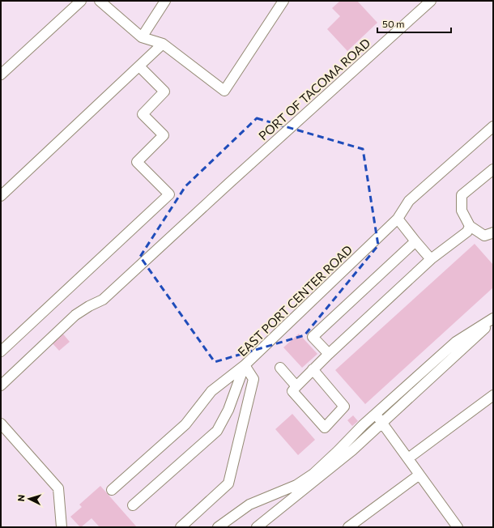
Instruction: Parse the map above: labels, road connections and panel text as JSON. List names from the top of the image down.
{
  "streets": {
    "street": ["PORT OF TACOMA ROAD", "EAST PORT CENTER ROAD"]
  },
  "scale_bar": "50 m",
  "north": "left"
}
